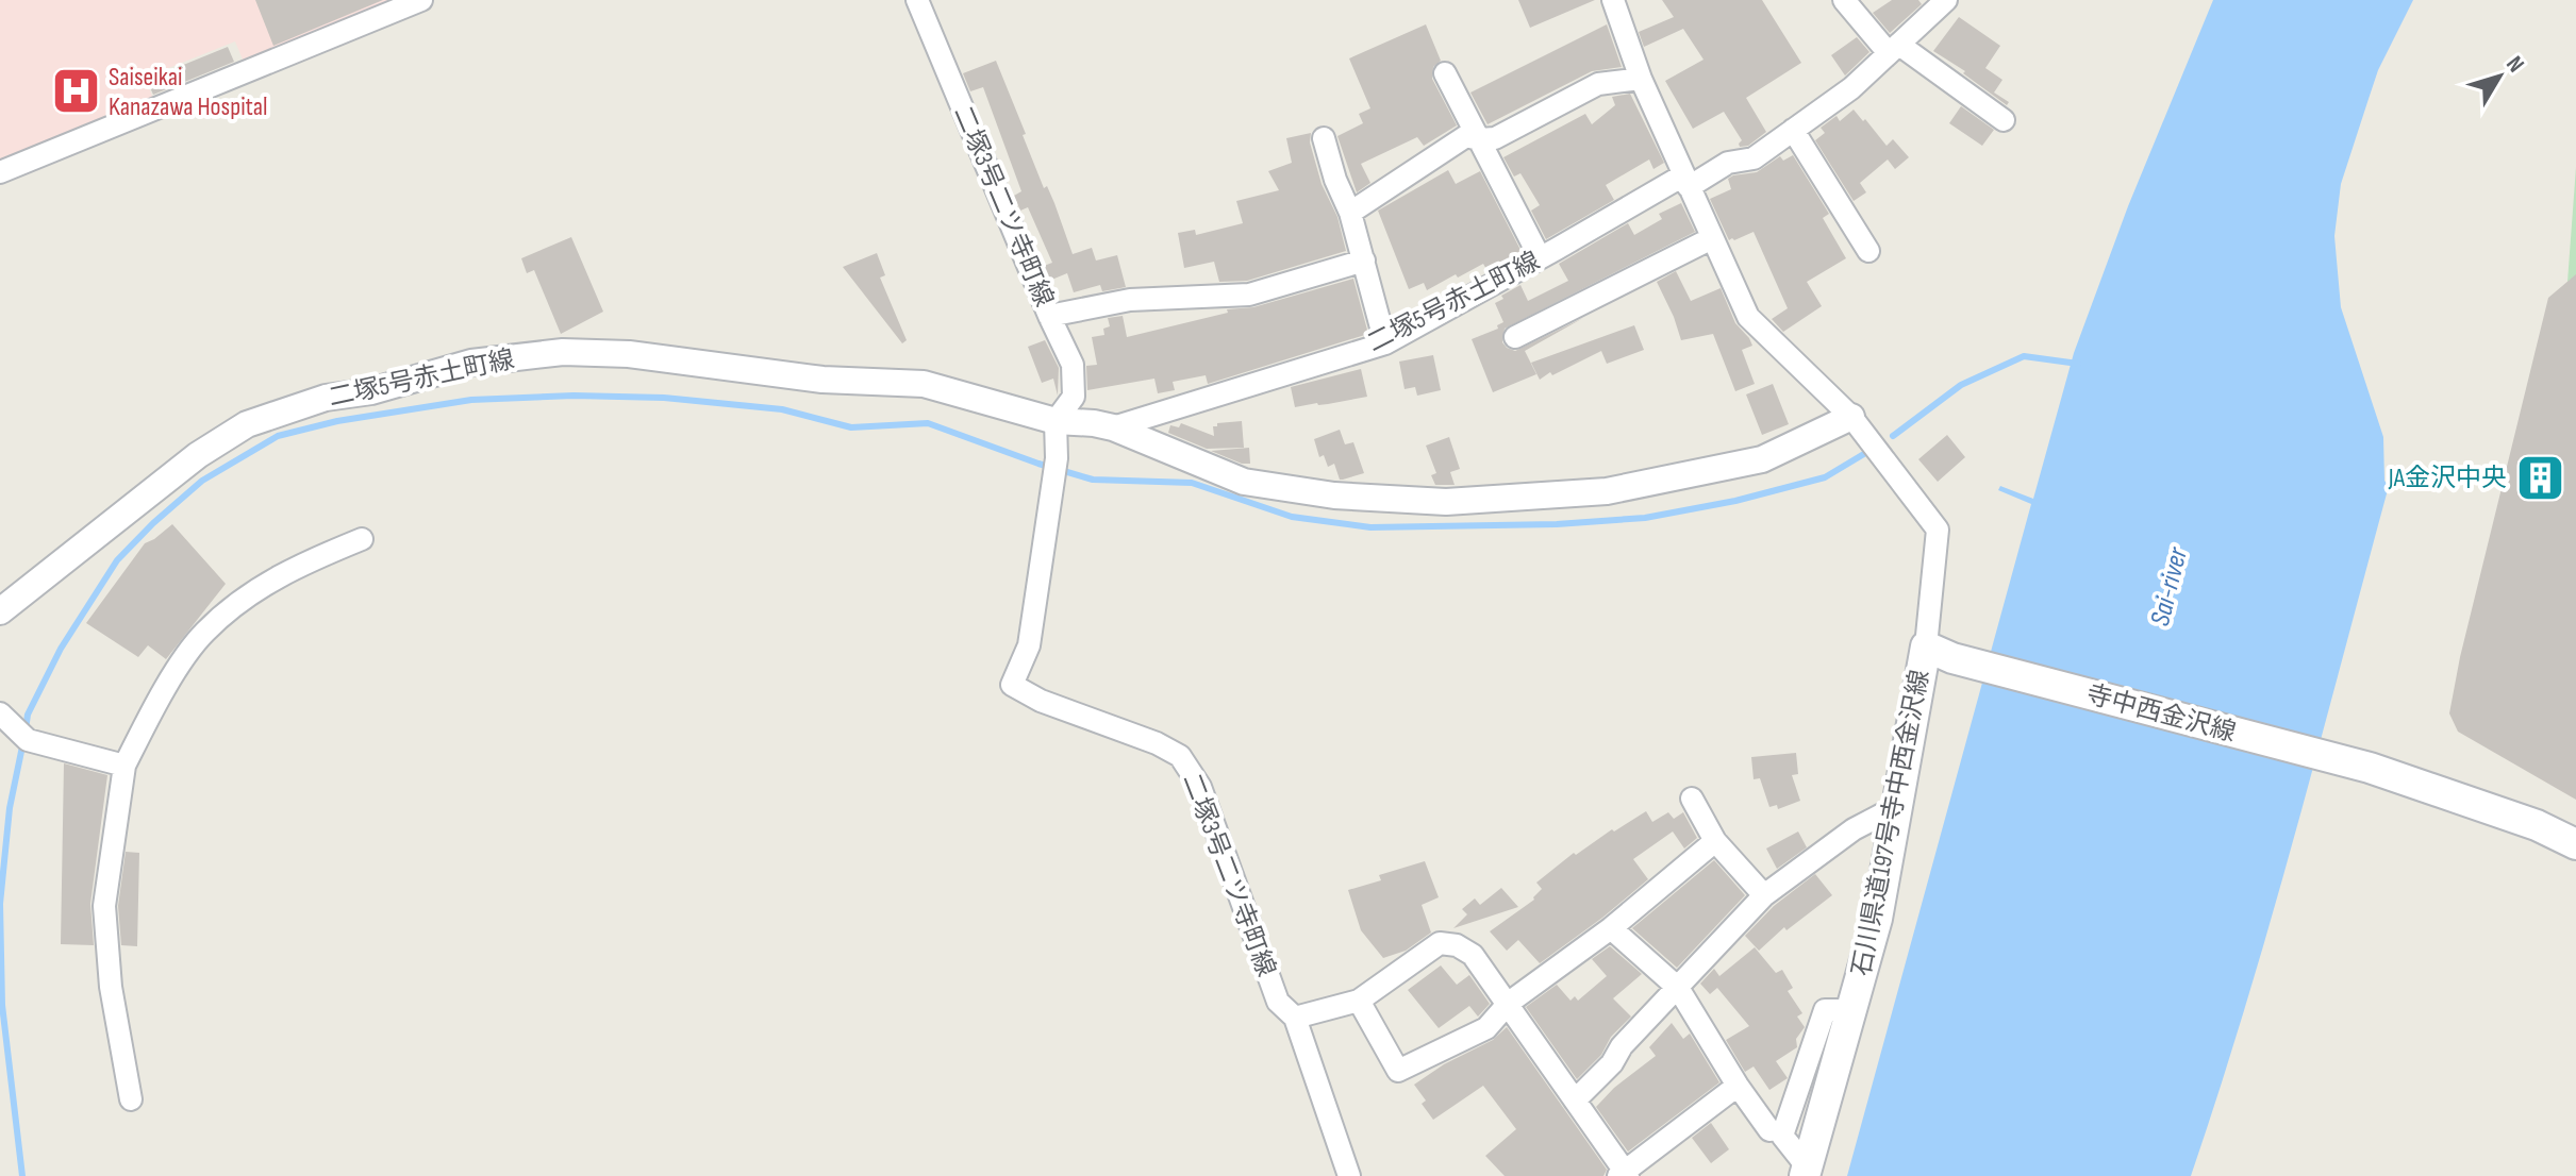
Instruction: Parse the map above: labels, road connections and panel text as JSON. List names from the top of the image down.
{
  "streets": {
    "main road": ["寺中西金沢線", "石川県道197号寺中西金沢線"],
    "street": ["二塚3号二ツ寺町線", "二塚5号赤土町線"]
  },
  "crossings": [
    ["二塚3号二ツ寺町線", "二塚5号赤土町線"],
    ["寺中西金沢線", "石川県道197号寺中西金沢線"]
  ],
  "water": ["Sai-river"],
  "places": {
    "hospital": ["Saiseikai Kanazawa Hospital"],
    "building": ["JA金沢中央"]
  },
  "north": "top right"
}
